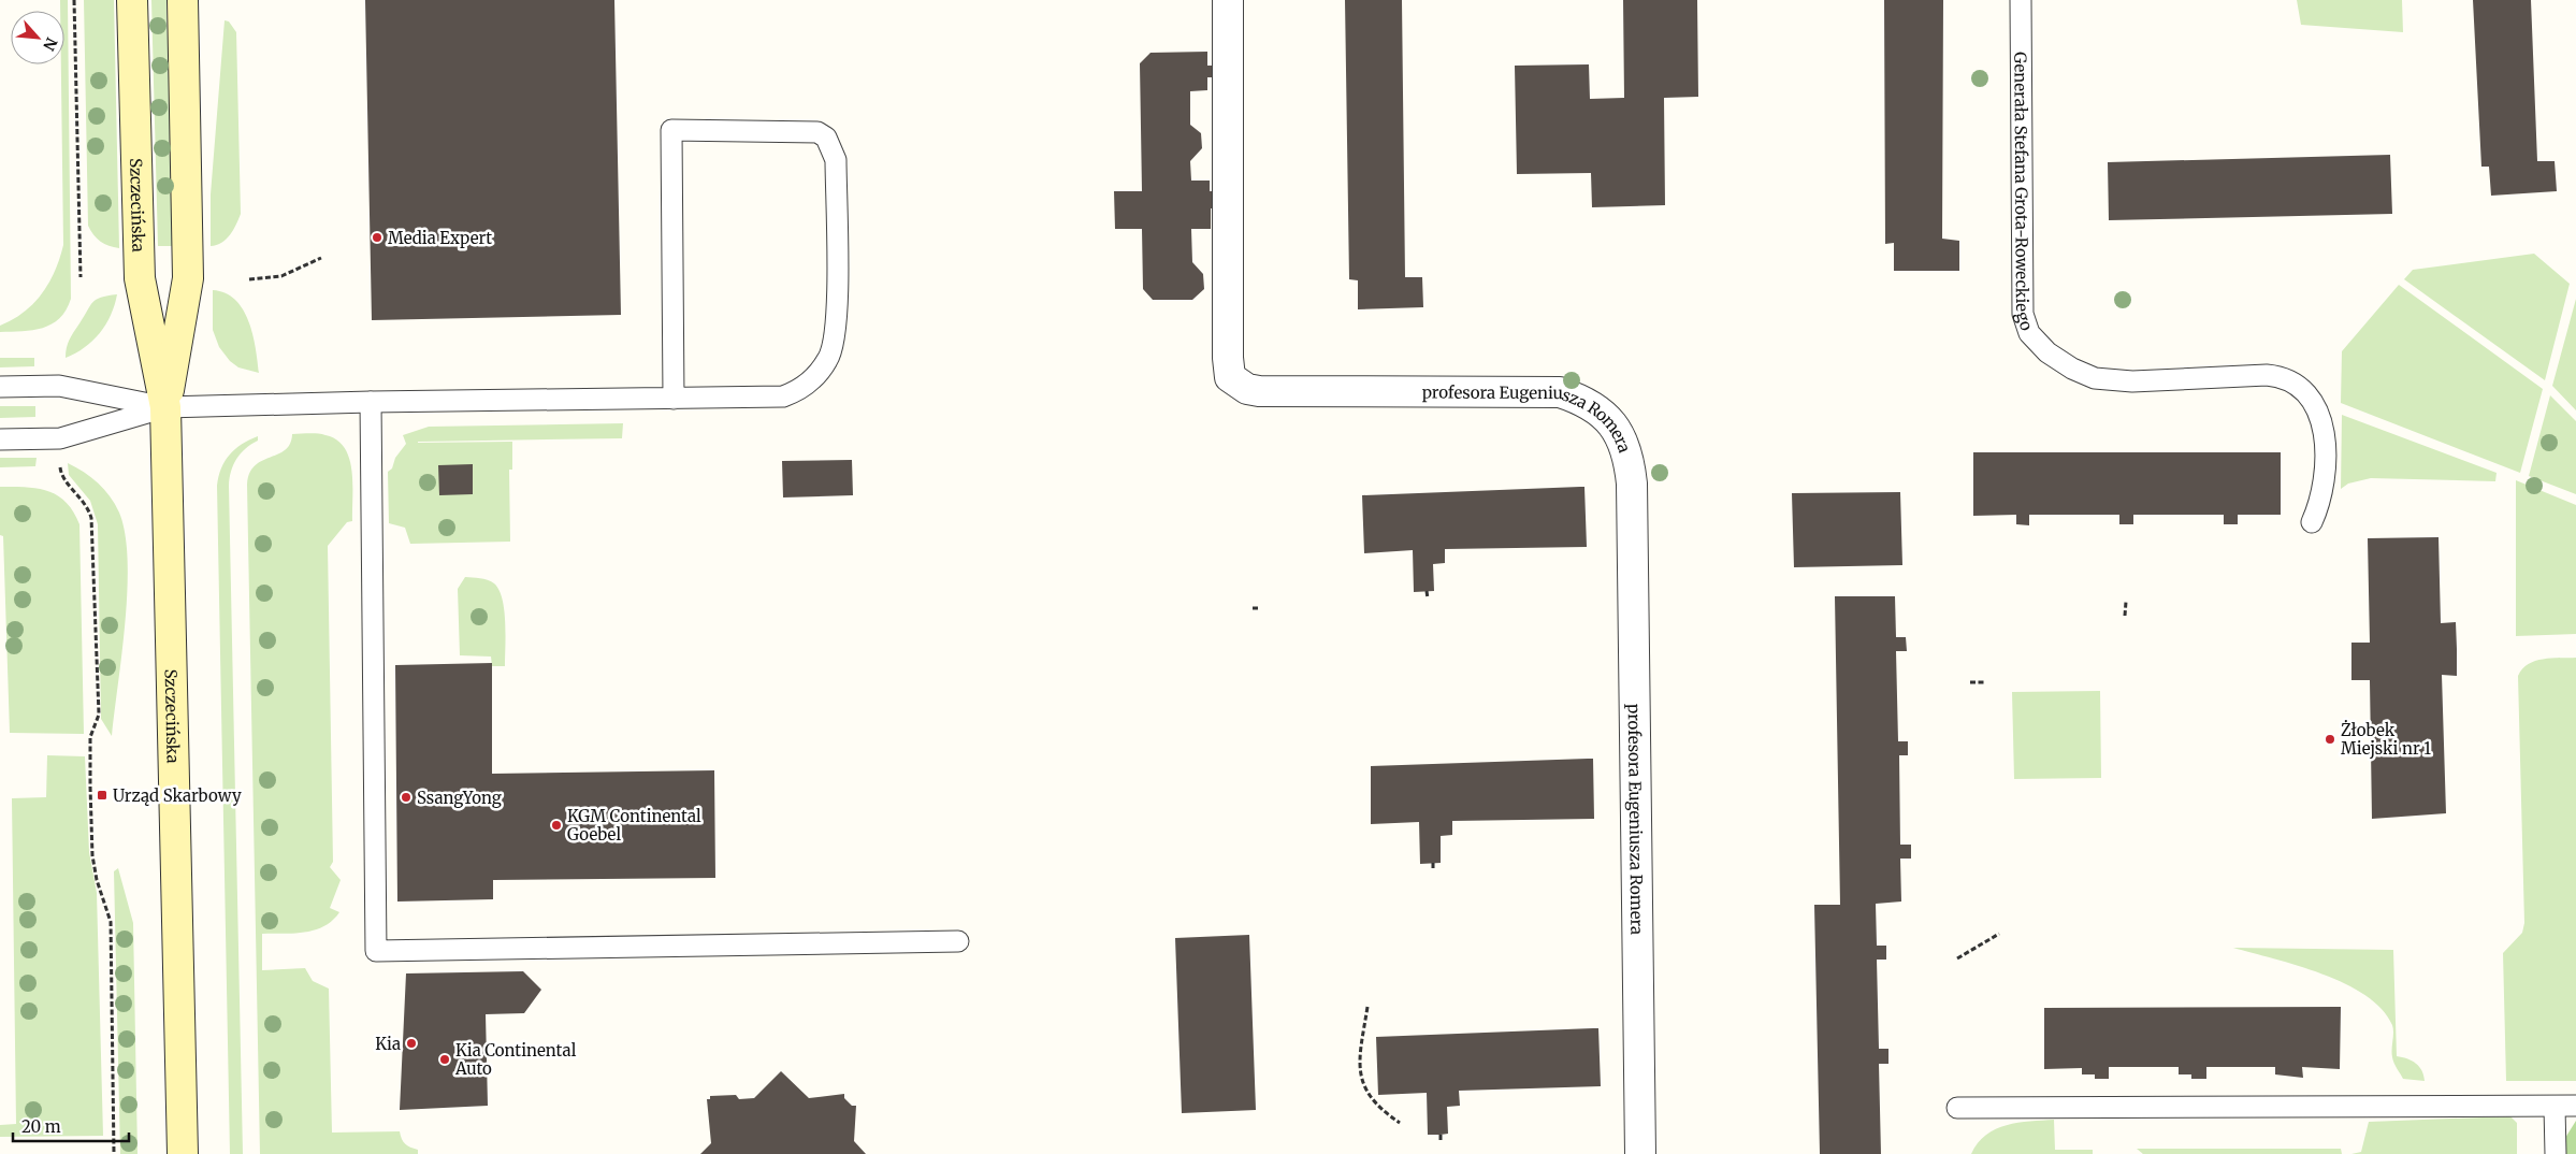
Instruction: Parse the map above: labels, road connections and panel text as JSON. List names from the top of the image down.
{
  "streets": {
    "main road": ["Szczecińska"],
    "street": ["profesora Eugeniusza Romera"],
    "lane": ["Generała Stefana Grota-Roweckiego"]
  },
  "places": {
    "other": [
      "Media Expert",
      "Żłobek Miejski nr 1",
      "SsangYong",
      "KGM Continental Goebel",
      "Kia",
      "Kia Continental Auto"
    ],
    "transit": ["Urząd Skarbowy"]
  },
  "scale_bar": "20 m",
  "north": "bottom right"
}
